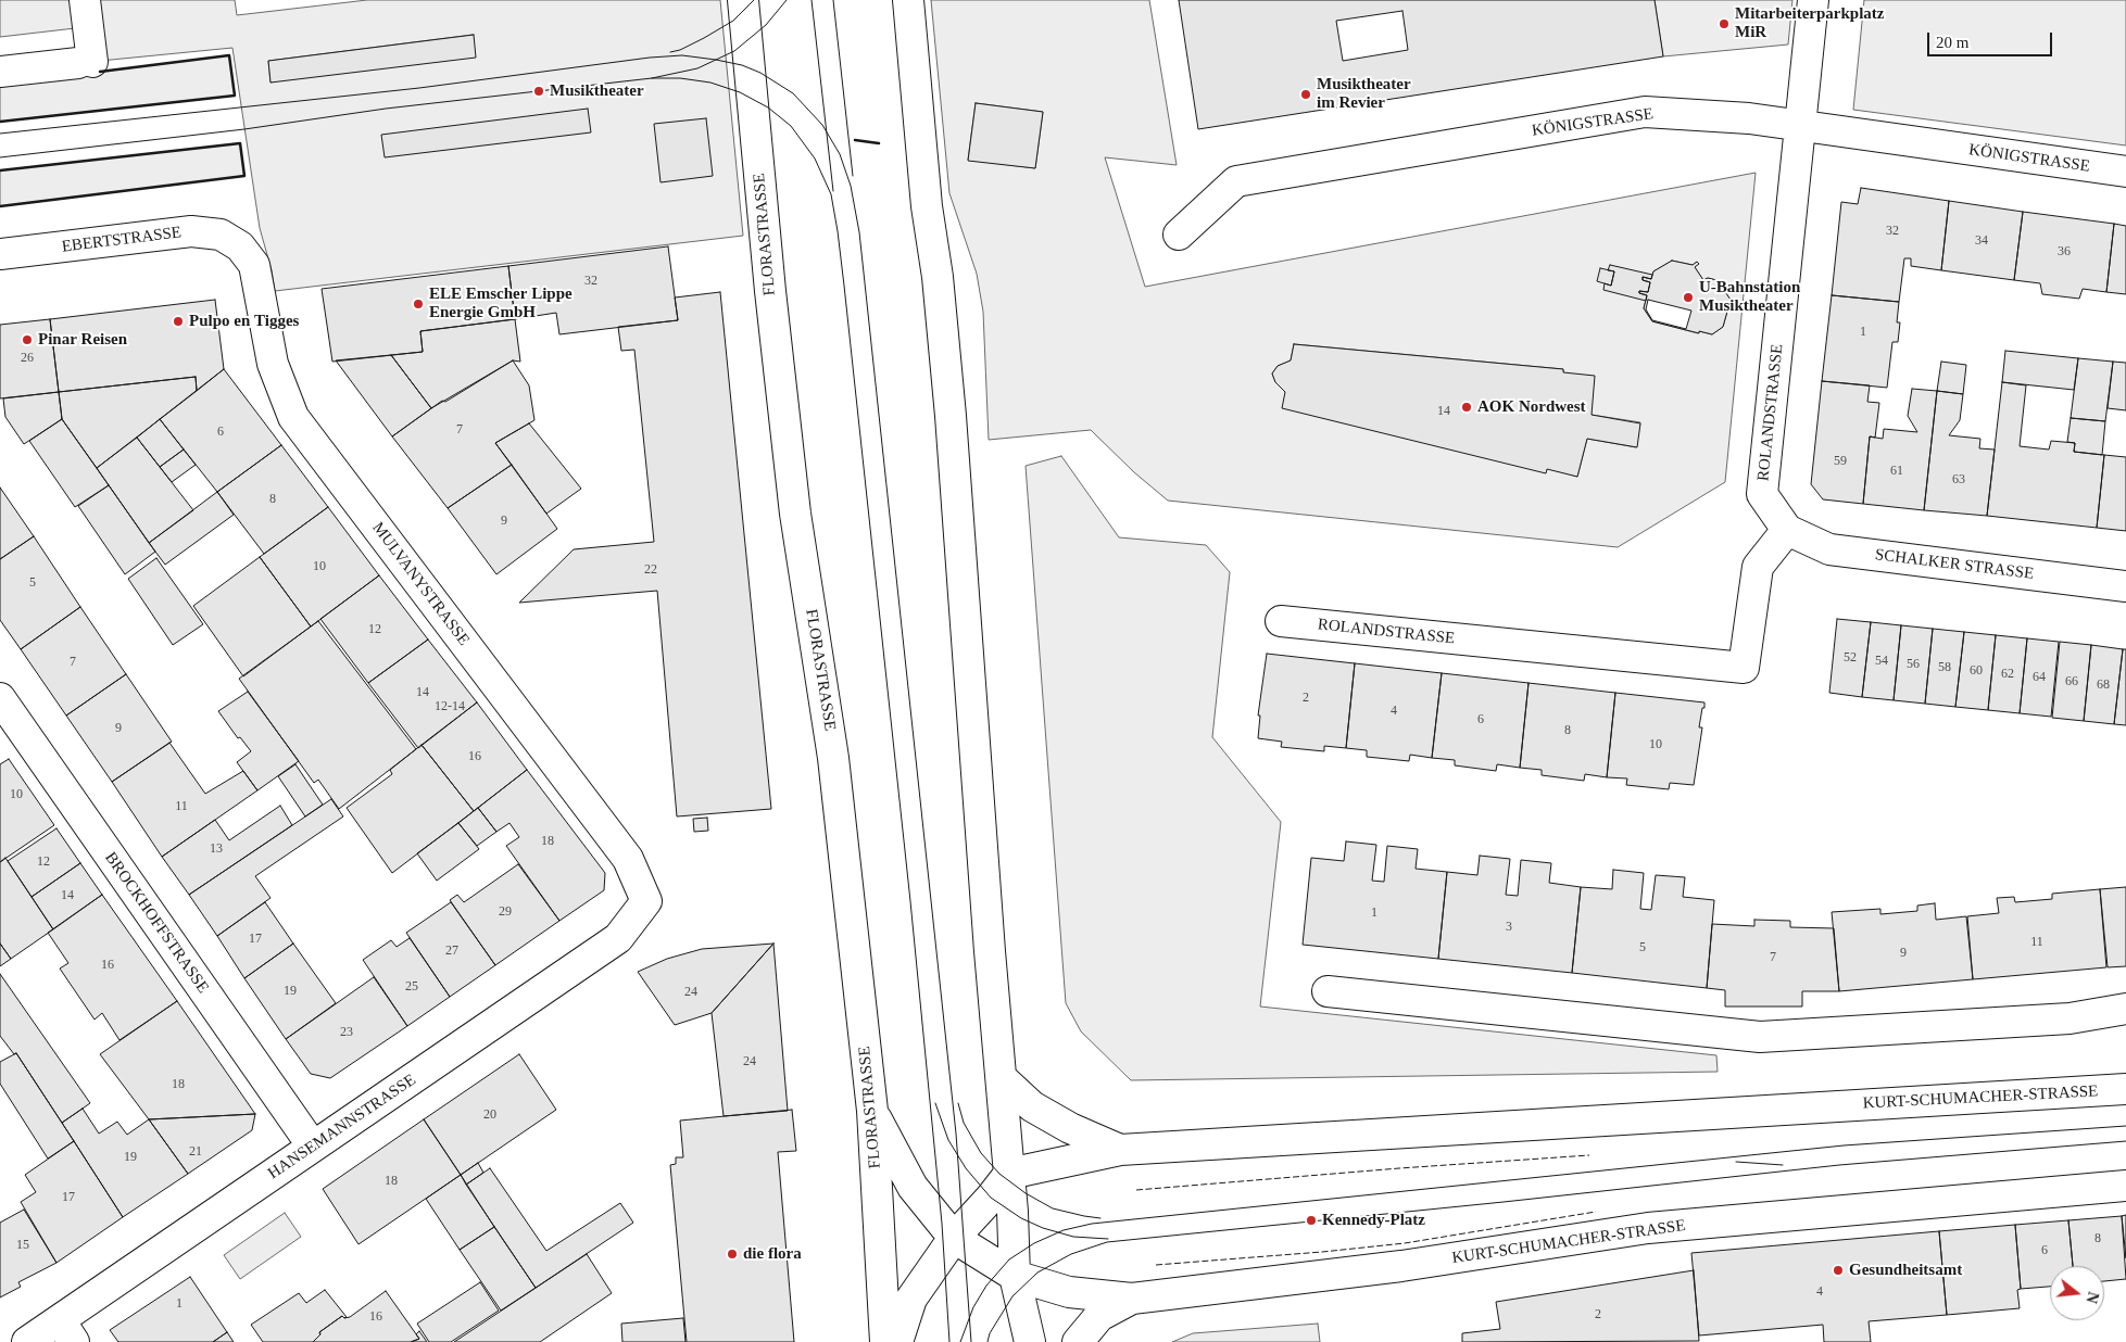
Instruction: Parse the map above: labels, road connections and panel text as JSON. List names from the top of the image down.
{
  "streets": {
    "street": [
      "KÖNIGSTRASSE",
      "FLORASTRASSE",
      "EBERTSTRASSE",
      "ROLANDSTRASSE",
      "SCHALKER STRASSE",
      "MULVANYSTRASSE",
      "BROCKHOFFSTRASSE",
      "KURT-SCHUMACHER-STRASSE",
      "HANSEMANNSTRASSE"
    ]
  },
  "crossings": [
    ["KÖNIGSTRASSE", "ROLANDSTRASSE"],
    ["FLORASTRASSE", "KURT-SCHUMACHER-STRASSE"],
    ["EBERTSTRASSE", "MULVANYSTRASSE"],
    ["ROLANDSTRASSE", "SCHALKER STRASSE"],
    ["MULVANYSTRASSE", "HANSEMANNSTRASSE"],
    ["BROCKHOFFSTRASSE", "HANSEMANNSTRASSE"]
  ],
  "places": [
    "Mitarbeiterparkplatz MiR",
    "Musiktheater",
    "Musiktheater im Revier",
    "U-Bahnstation Musiktheater",
    "ELE Emscher Lippe Energie GmbH",
    "Pulpo en Tigges",
    "Pinar Reisen",
    "AOK Nordwest",
    "Kennedy-Platz",
    "die flora",
    "Gesundheitsamt"
  ],
  "house_numbers": [
    "32",
    "34",
    "36",
    "32",
    "1",
    "26",
    "14",
    "7",
    "6",
    "59",
    "61",
    "63",
    "8",
    "9",
    "10",
    "22",
    "5",
    "12",
    "52",
    "54",
    "7",
    "56",
    "58",
    "60",
    "62",
    "64",
    "66",
    "68",
    "14",
    "2",
    "12-14",
    "4",
    "6",
    "9",
    "8",
    "10",
    "16",
    "10",
    "11",
    "18",
    "13",
    "12",
    "14",
    "29",
    "1",
    "3",
    "17",
    "11",
    "5",
    "27",
    "9",
    "7",
    "16",
    "25",
    "19",
    "24",
    "23",
    "24",
    "18",
    "20",
    "21",
    "19",
    "18",
    "17",
    "8",
    "15",
    "6",
    "4",
    "1",
    "2",
    "16"
  ],
  "scale_bar": "20 m",
  "north": "right"
}
